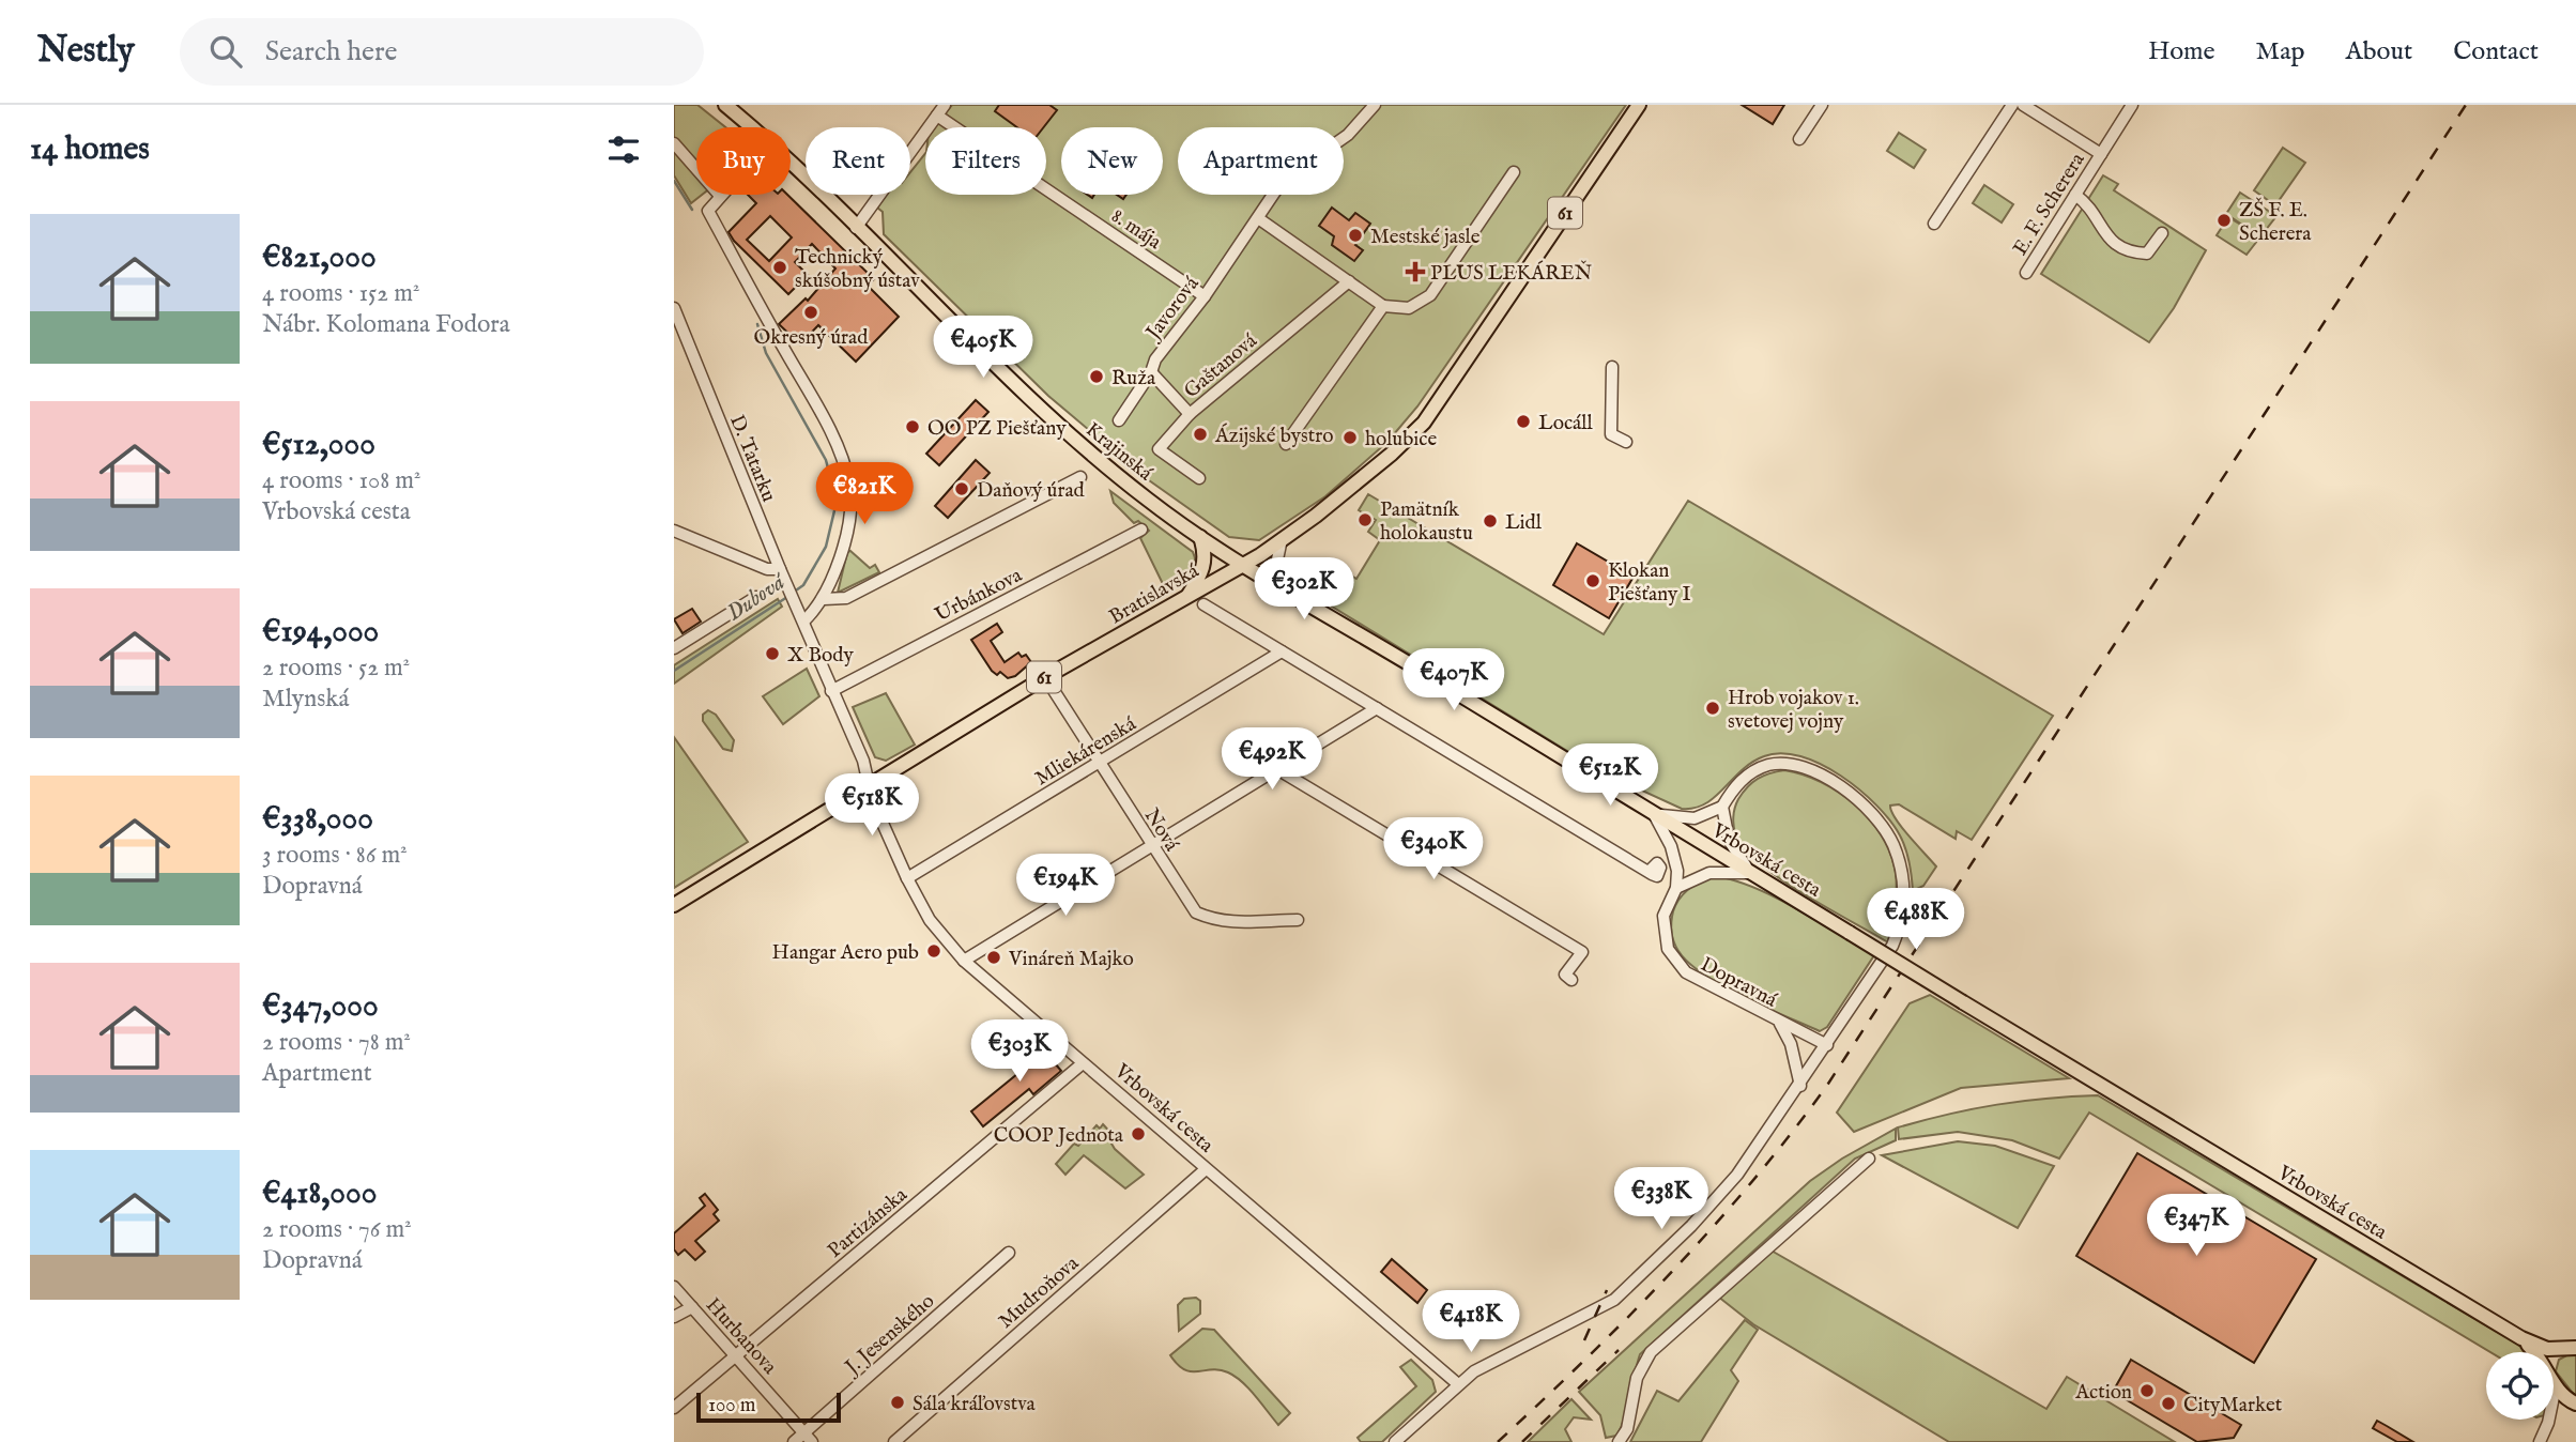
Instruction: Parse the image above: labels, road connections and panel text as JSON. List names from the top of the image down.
{
  "streets": {
    "main road": [
      "61",
      "Krajinská",
      "Bratislavská",
      "Vrbovská cesta"
    ],
    "street": [
      "E. F. Scherera",
      "8. mája",
      "Javorová",
      "Gaštanová",
      "D. Tatarku",
      "Urbánkova",
      "Mliekárenská",
      "Nová",
      "Dopravná",
      "Partizánska",
      "Mudroňova",
      "J. Jesenského",
      "Hurbanova"
    ]
  },
  "crossings": [
    ["8. mája", "Javorová"],
    ["Krajinská", "Bratislavská"],
    ["Krajinská", "Vrbovská cesta"],
    ["D. Tatarku", "Bratislavská"],
    ["D. Tatarku", "Urbánkova"],
    ["D. Tatarku", "Vrbovská cesta"],
    ["Bratislavská", "Nová"],
    ["Bratislavská", "Vrbovská cesta"],
    ["Mliekárenská", "Nová"],
    ["Mliekárenská", "Vrbovská cesta"],
    ["Vrbovská cesta", "Partizánska"],
    ["Vrbovská cesta", "Mudroňova"],
    ["Partizánska", "Hurbanova"],
    ["J. Jesenského", "Hurbanova"]
  ],
  "water": ["Dubová"],
  "places": {
    "other": [
      "ZŠ F. E. Scherera",
      "Mestské jasle",
      "Technický skúšobný ústav",
      "Okresný úrad",
      "Ruža",
      "Locáll",
      "OO PZ Piešťany",
      "Ázijské bystro",
      "holubice",
      "Daňový úrad",
      "Pamätník holokaustu",
      "Lidl",
      "Klokan Piešťany I",
      "X Body",
      "Hrob vojakov 1. svetovej vojny",
      "Hangar Aero pub",
      "Vináreň Majko",
      "COOP Jednota",
      "Action",
      "Sála kráľovstva",
      "CityMarket"
    ],
    "health": ["PLUS LEKÁREŇ"]
  },
  "scale_bar": "100 m",
  "page": {
    "header": "Nestly",
    "search": "Search here",
    "nav": [
      "Home",
      "Map",
      "About",
      "Contact"
    ],
    "heading": "14 homes",
    "chip": [
      "Buy",
      "Rent",
      "Filters",
      "New",
      "Apartment"
    ],
    "list": [
      {
        "name": "€821,000",
        "note": "4 rooms · 152 m² · Nábr. Kolomana Fodora"
      },
      {
        "name": "€512,000",
        "note": "4 rooms · 108 m² · Vrbovská cesta"
      },
      {
        "name": "€194,000",
        "note": "2 rooms · 52 m² · Mlynská"
      },
      {
        "name": "€338,000",
        "note": "3 rooms · 86 m² · Dopravná"
      },
      {
        "name": "€347,000",
        "note": "2 rooms · 78 m² · Apartment"
      },
      {
        "name": "€418,000",
        "note": "2 rooms · 76 m² · Dopravná"
      }
    ],
    "price": [
      "€405K",
      "€821K",
      "€302K",
      "€407K",
      "€492K",
      "€512K",
      "€518K",
      "€340K",
      "€194K",
      "€488K",
      "€303K",
      "€338K",
      "€347K",
      "€418K"
    ],
    "scale": "100 m"
  }
}
